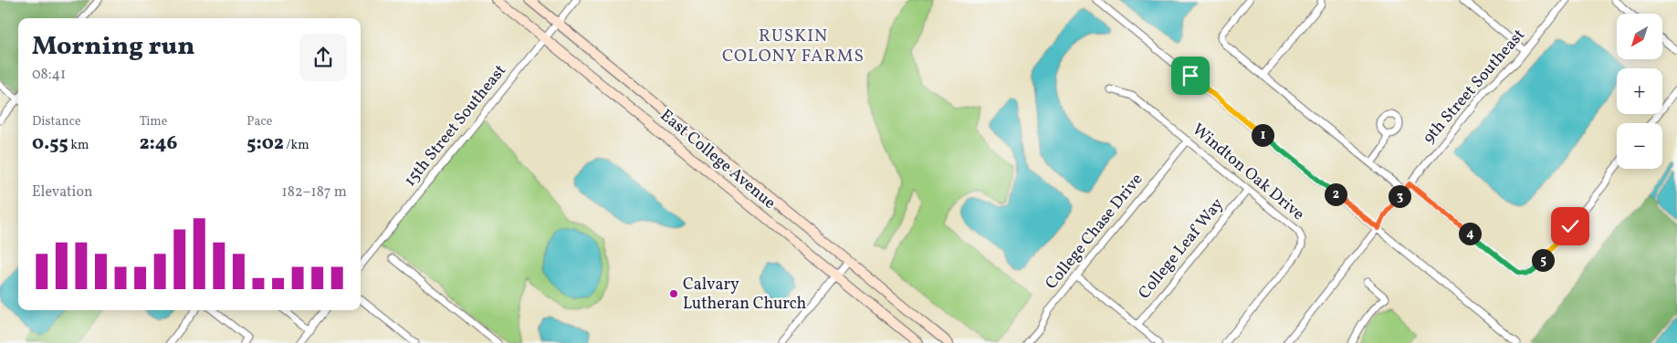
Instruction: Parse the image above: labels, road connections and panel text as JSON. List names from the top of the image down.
{
  "streets": {
    "main road": ["East College Avenue"],
    "street": [
      "9th Street Southeast",
      "15th Street Southeast",
      "Windton Oak Drive",
      "College Chase Drive",
      "College Leaf Way"
    ]
  },
  "crossings": [
    ["15th Street Southeast", "East College Avenue"],
    ["Windton Oak Drive", "College Chase Drive"],
    ["Windton Oak Drive", "College Leaf Way"]
  ],
  "districts": ["RUSKIN COLONY FARMS"],
  "places": ["Calvary Lutheran Church"],
  "north": "bottom left",
  "page": {
    "map_buttons": ["+", "−"],
    "heading": ["Morning run", "08:41"],
    "stats": [
      ["Distance", "0.55 km"],
      ["Time", "2:46"],
      ["Pace", "5:02 /km"]
    ],
    "pins": [
      "1",
      "2",
      "3",
      "4",
      "5"
    ],
    "chart": ["Elevation", "182–187 m"]
  }
}
